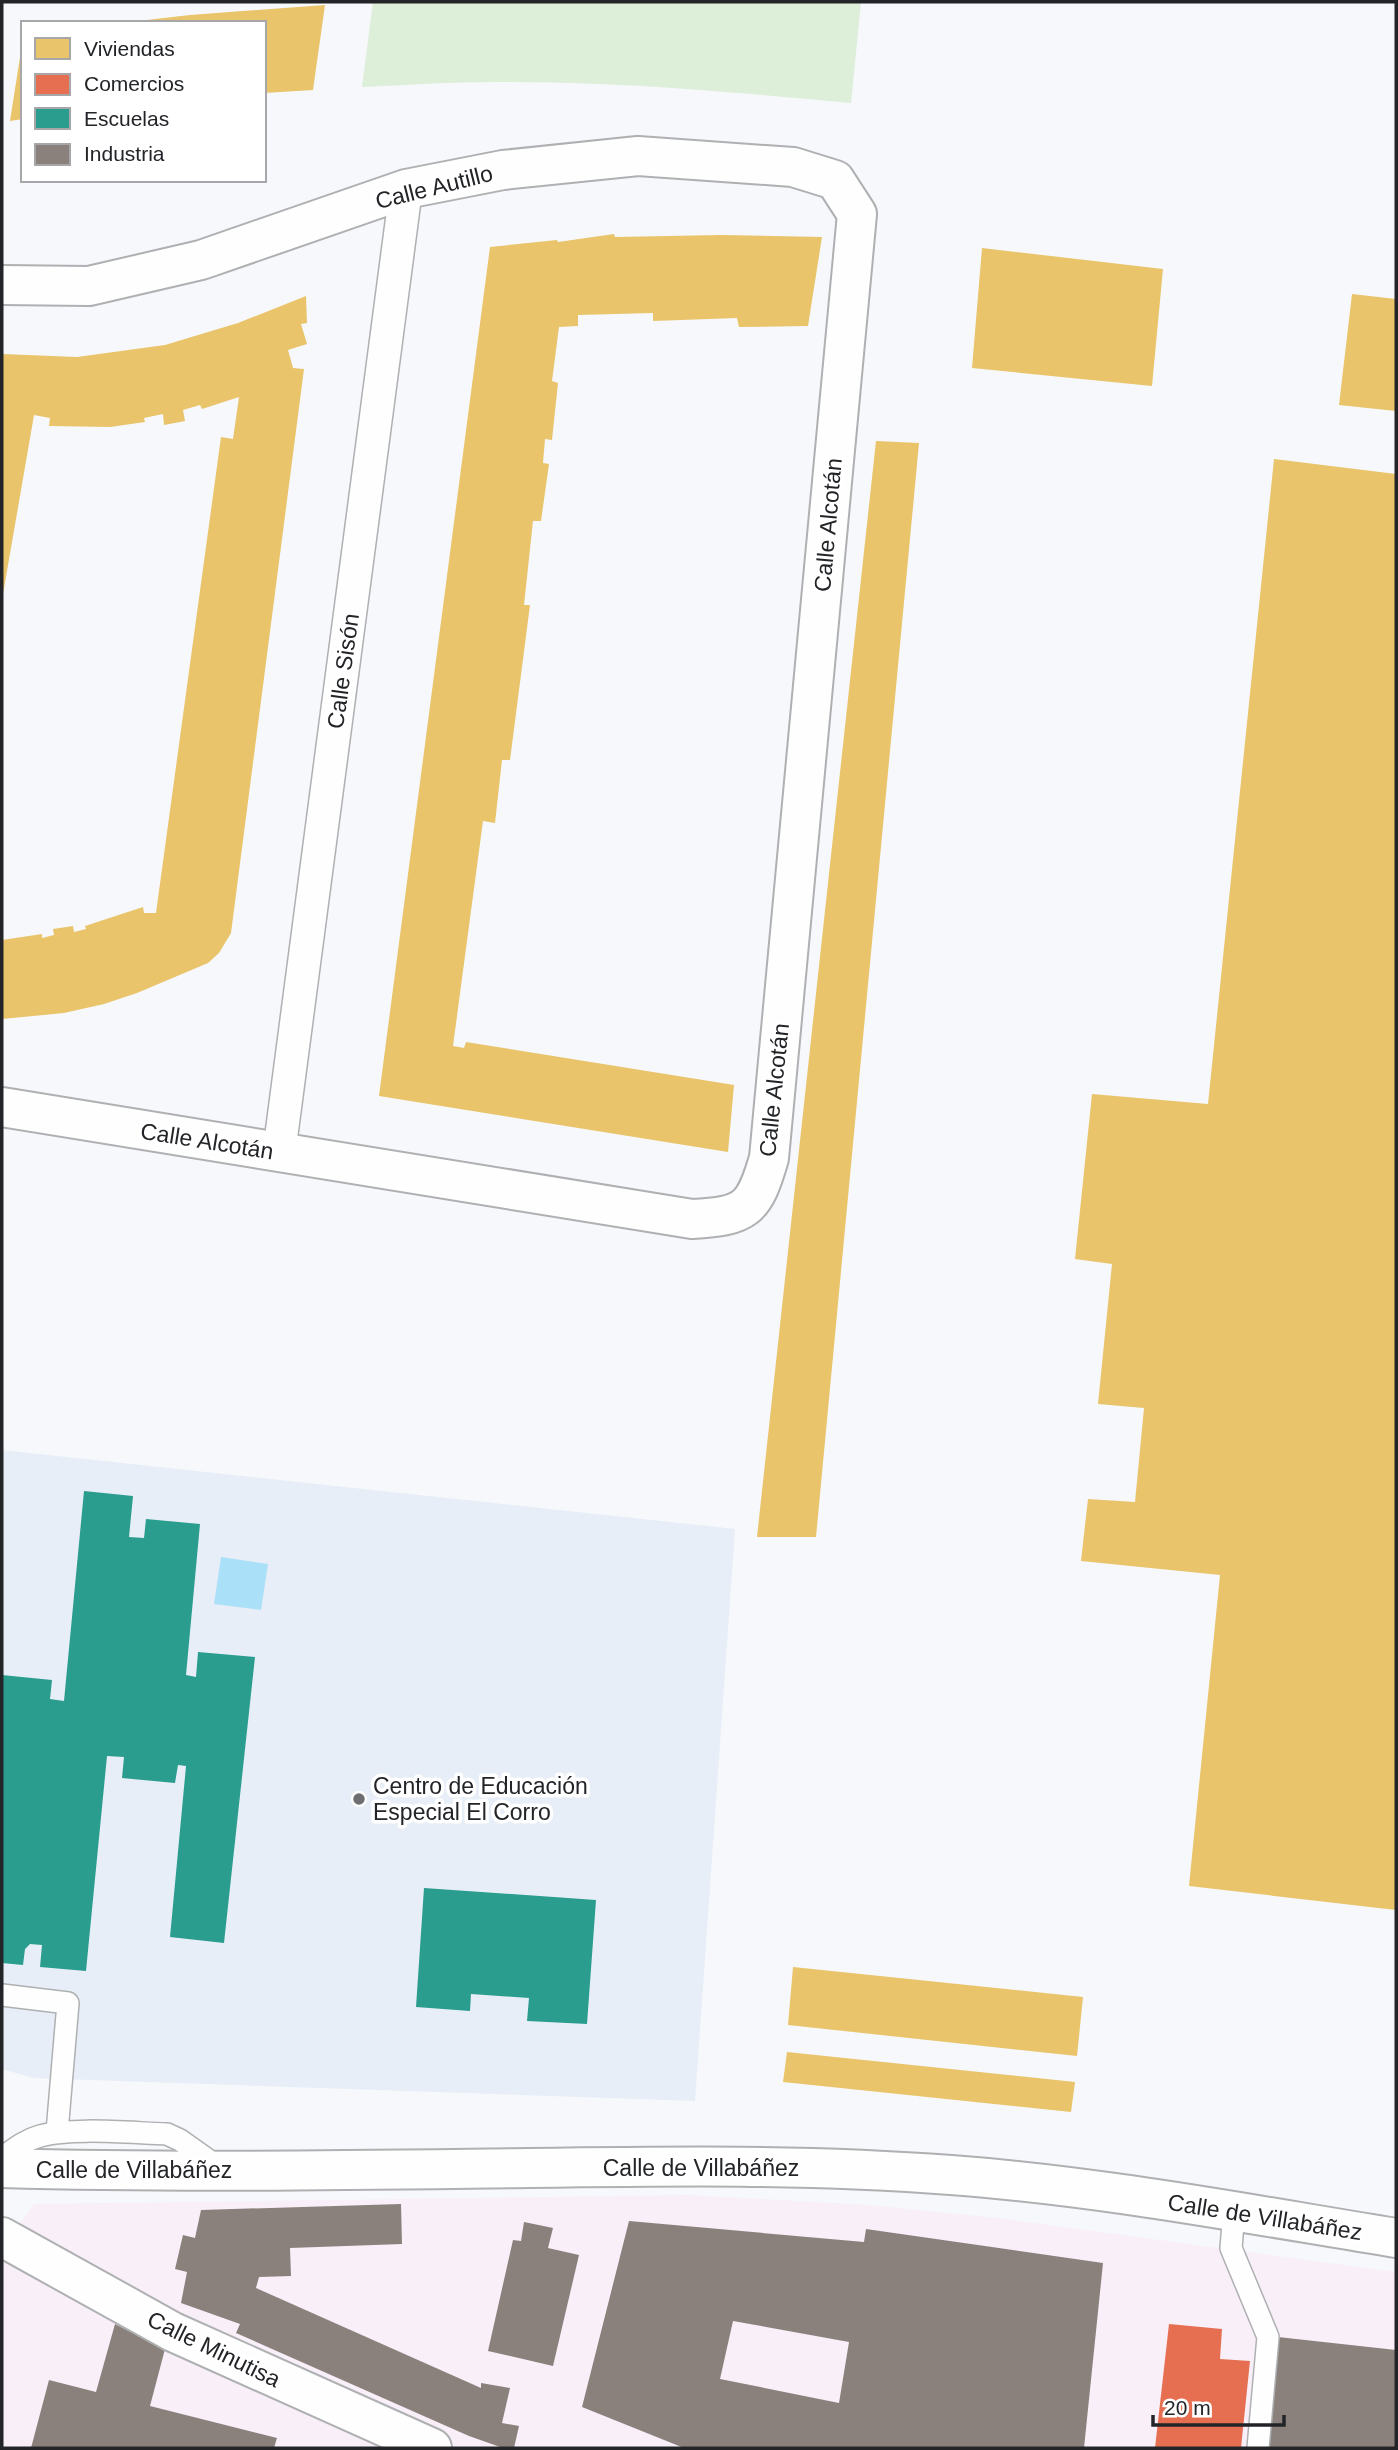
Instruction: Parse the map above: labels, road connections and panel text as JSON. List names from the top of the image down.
{
  "streets": {
    "street": [
      "Calle Autillo",
      "Calle Alcotán",
      "Calle Sisón",
      "Calle de Villabáñez",
      "Calle Minutisa"
    ]
  },
  "crossings": [
    ["Calle Autillo", "Calle Alcotán"],
    ["Calle Autillo", "Calle Sisón"],
    ["Calle Alcotán", "Calle Sisón"]
  ],
  "places": ["Centro de Educación Especial El Corro"],
  "legend": [
    "Viviendas",
    "Comercios",
    "Escuelas",
    "Industria"
  ],
  "scale_bar": "20 m"
}
